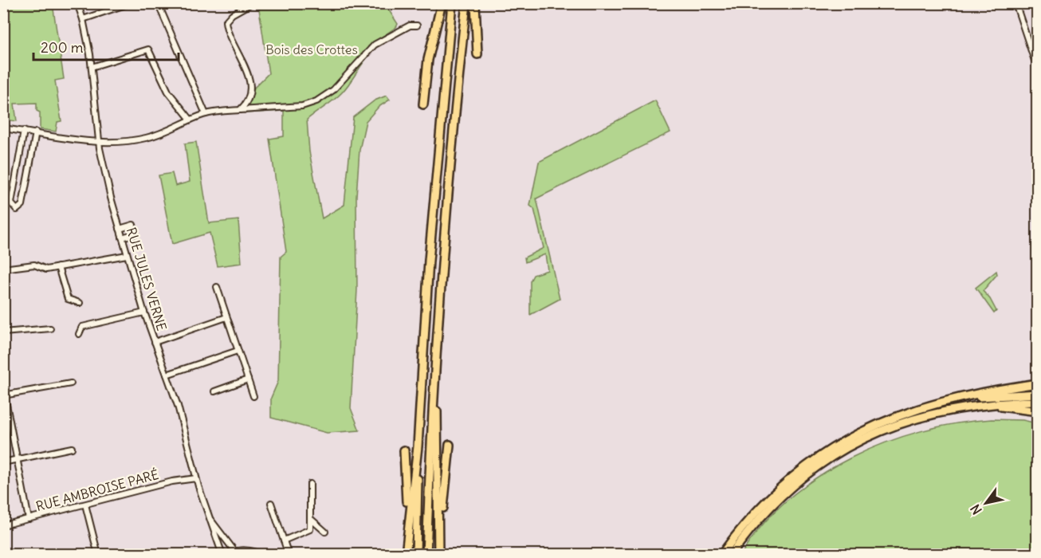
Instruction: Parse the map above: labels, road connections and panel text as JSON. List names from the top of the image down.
{
  "streets": {
    "street": ["RUE JULES VERNE", "RUE AMBROISE PARÉ"]
  },
  "crossings": [
    ["RUE JULES VERNE", "RUE AMBROISE PARÉ"]
  ],
  "parks": ["Bois des Crottes"],
  "scale_bar": "200 m",
  "north": "bottom left"
}
